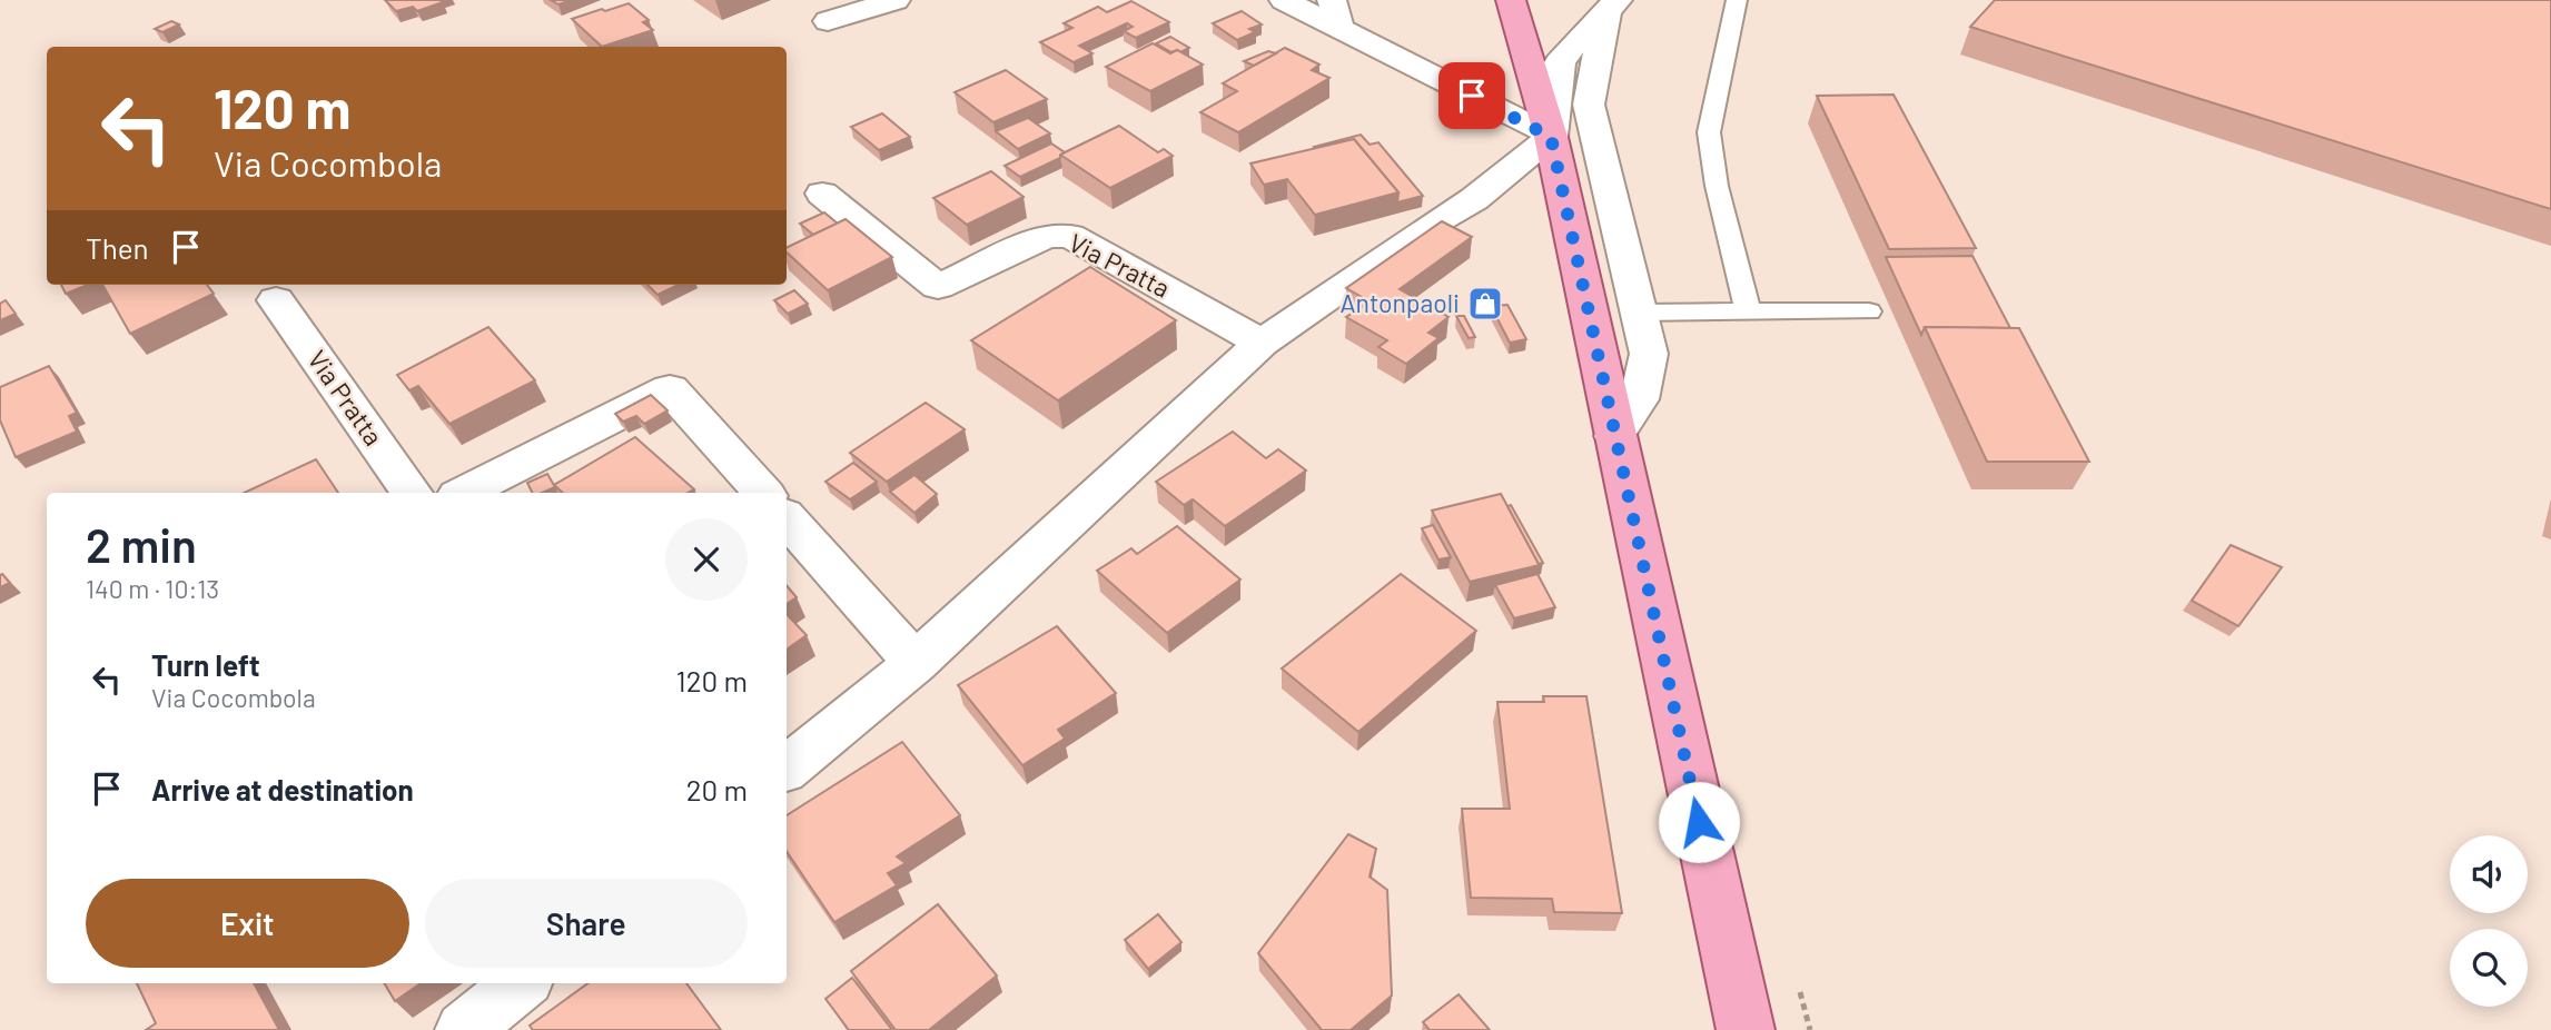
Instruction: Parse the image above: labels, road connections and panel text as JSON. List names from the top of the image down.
{
  "streets": {
    "street": ["Via Pratta"]
  },
  "places": {
    "shop": ["Antonpaoli"]
  },
  "page": {
    "turn": ["120 m", "Via Cocombola"],
    "then": "Then",
    "heading": ["2 min", "140 m · 10:13"],
    "list": [
      {
        "name": "Turn left",
        "note": "Via Cocombola",
        "value": "120 m"
      },
      {
        "name": "Arrive at destination",
        "value": "20 m"
      }
    ],
    "buttons": ["Exit", "Share"]
  }
}
